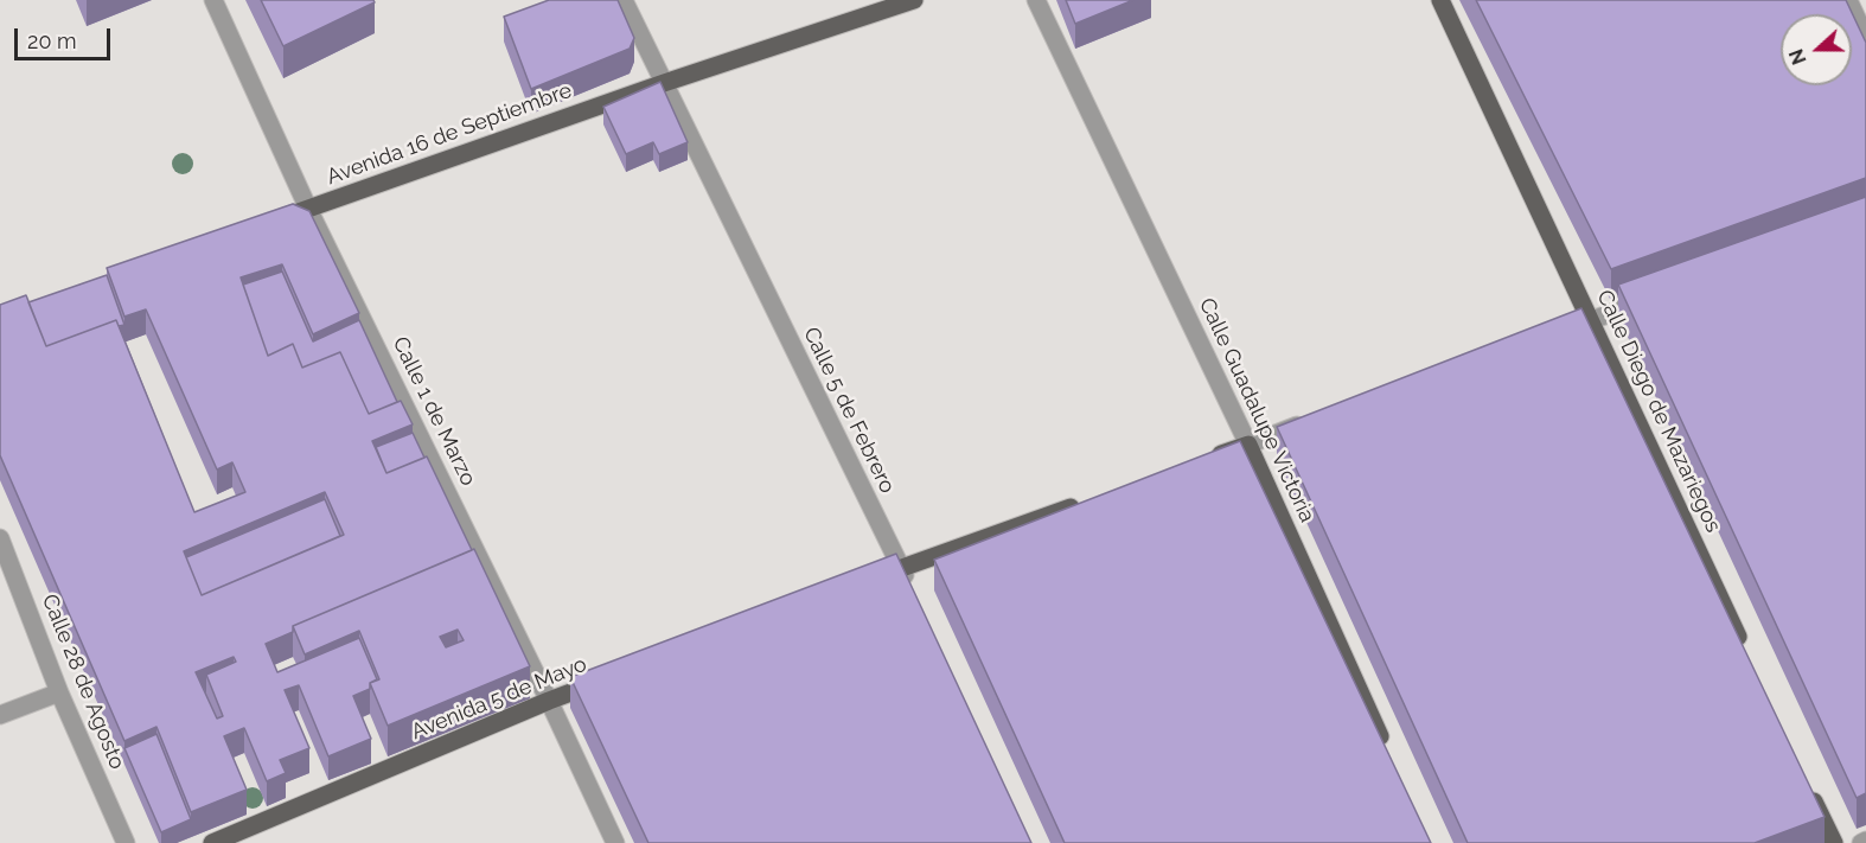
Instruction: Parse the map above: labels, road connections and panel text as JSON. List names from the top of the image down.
{
  "streets": {
    "main road": [
      "Avenida 16 de Septiembre",
      "Calle Guadalupe Victoria",
      "Calle Diego de Mazariegos",
      "Avenida 5 de Mayo"
    ],
    "street": ["Calle 5 de Febrero", "Calle 1 de Marzo", "Calle 28 de Agosto"]
  },
  "crossings": [
    ["Avenida 16 de Septiembre", "Calle 5 de Febrero"],
    ["Avenida 16 de Septiembre", "Calle 1 de Marzo"],
    ["Calle 1 de Marzo", "Avenida 5 de Mayo"]
  ],
  "scale_bar": "20 m",
  "north": "left"
}
